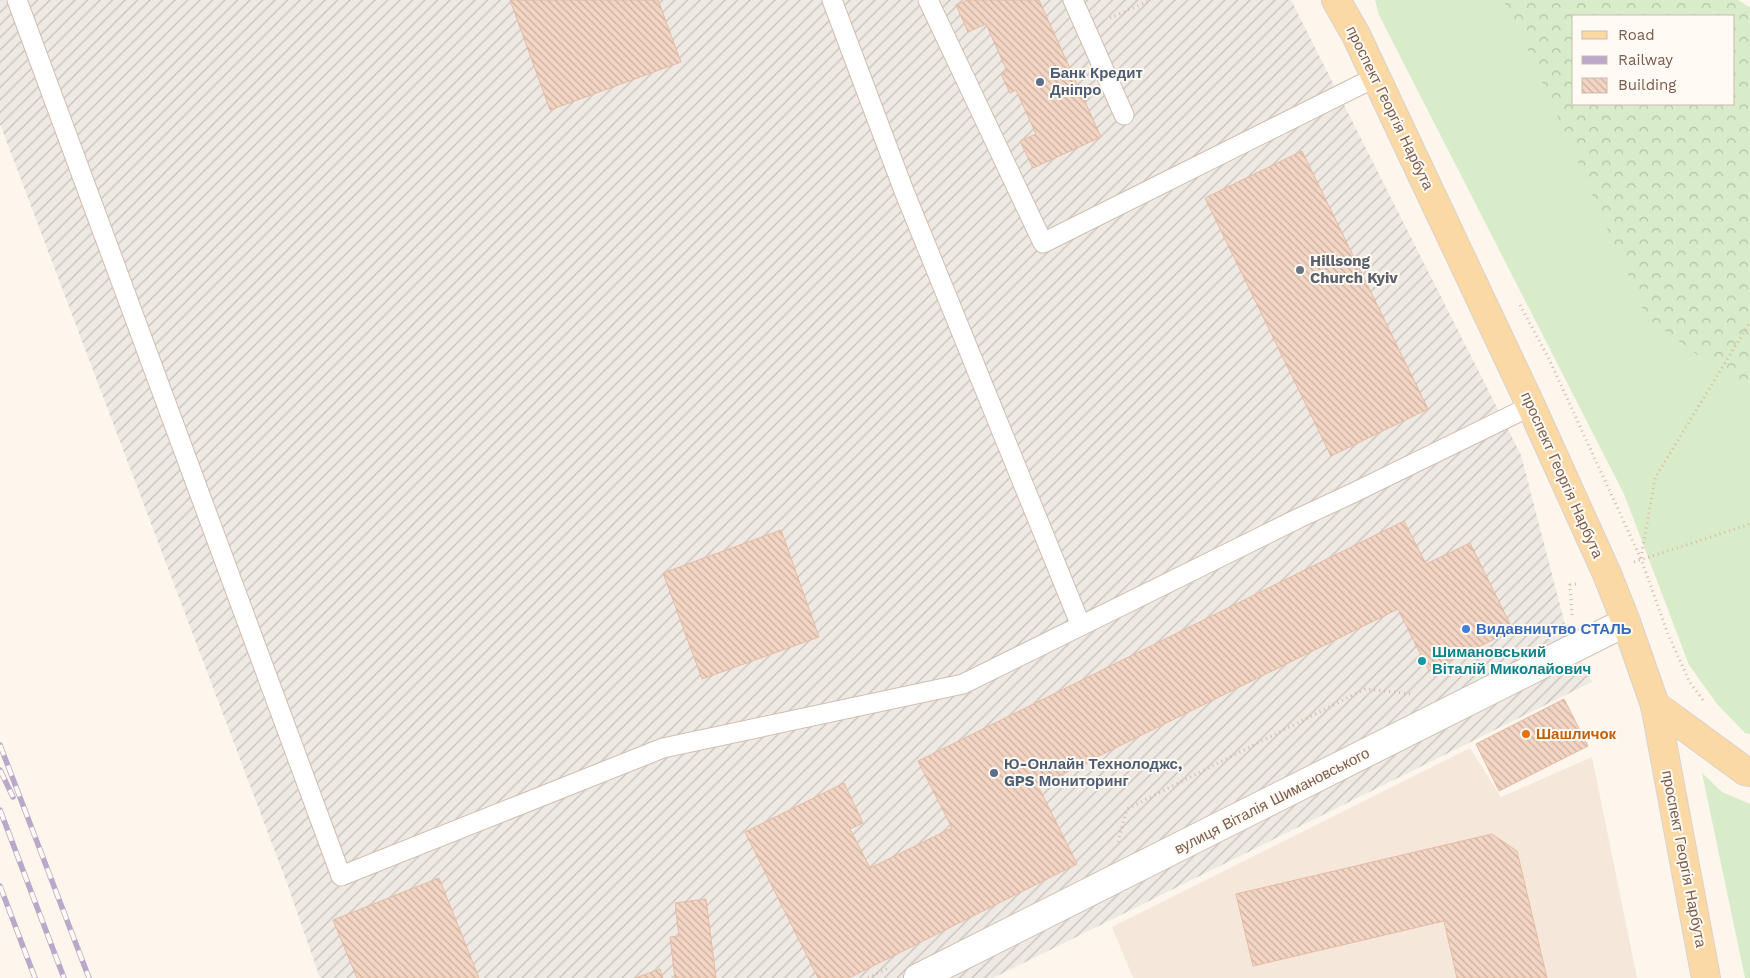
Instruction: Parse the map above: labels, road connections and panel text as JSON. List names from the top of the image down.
{
  "streets": {
    "main road": ["проспект Георгія Нарбута"],
    "street": ["вулиця Віталія Шимановського"]
  },
  "crossings": [
    ["проспект Георгія Нарбута", "вулиця Віталія Шимановського"]
  ],
  "places": [
    "Банк Кредит Дніпро",
    "Hillsong Church Kyiv",
    "Видавництво СТАЛЬ",
    "Шимановський Віталій Миколайович",
    "Шашличок",
    "Ю-Онлайн Технолоджс, GPS Мониторинг"
  ],
  "legend": ["Road", "Railway", "Building"]
}
